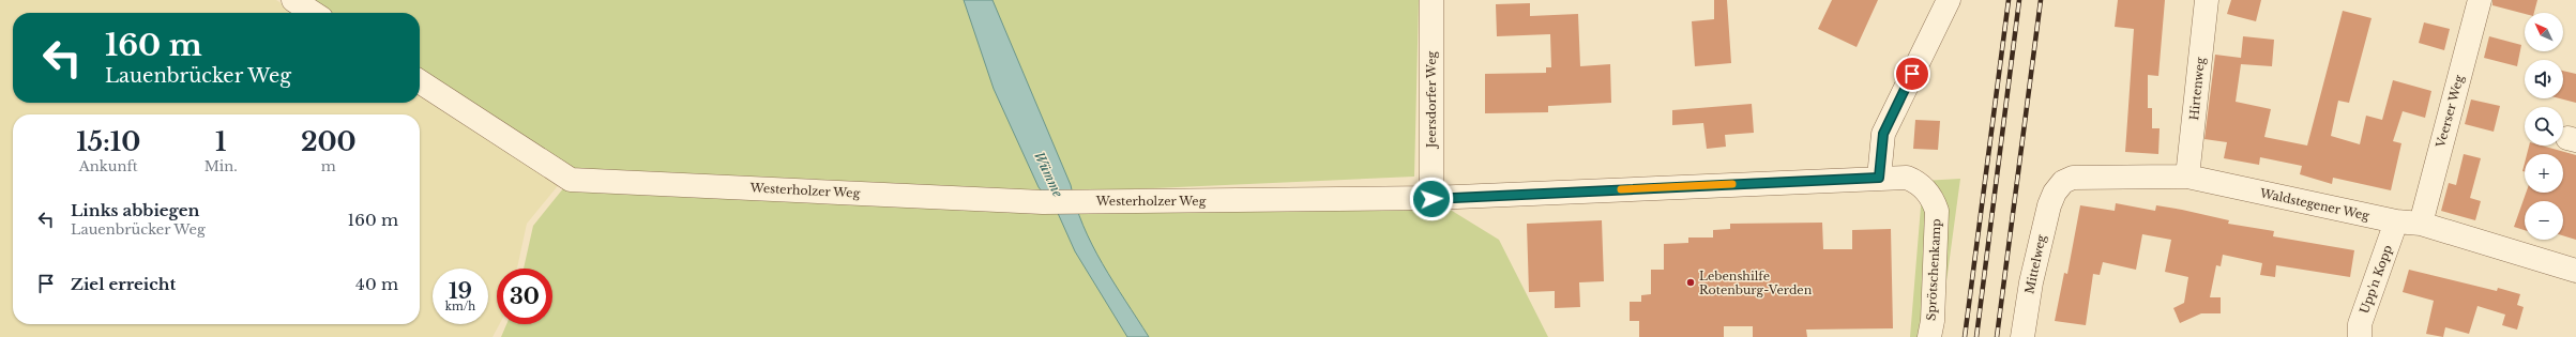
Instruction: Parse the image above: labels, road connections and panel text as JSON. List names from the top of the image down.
{
  "streets": {
    "street": [
      "Hirtenweg",
      "Jeersdorfer Weg",
      "Veerser Weg",
      "Westerholzer Weg",
      "Waldstegener Weg",
      "Mittelweg",
      "Sprötschenkamp",
      "Upp'n Kopp"
    ]
  },
  "crossings": [
    ["Hirtenweg", "Waldstegener Weg"],
    ["Jeersdorfer Weg", "Westerholzer Weg"],
    ["Veerser Weg", "Waldstegener Weg"],
    ["Westerholzer Weg", "Sprötschenkamp"],
    ["Waldstegener Weg", "Mittelweg"],
    ["Waldstegener Weg", "Upp'n Kopp"]
  ],
  "water": ["Wümme"],
  "places": ["Lebenshilfe Rotenburg-Verden"],
  "north": "top left",
  "page": {
    "map_buttons": ["+", "−"],
    "turn": ["160 m", "Lauenbrücker Weg"],
    "eta": [
      "15:10",
      "Ankunft",
      "1",
      "Min.",
      "200",
      "m"
    ],
    "list": [
      {
        "name": "Links abbiegen",
        "note": "Lauenbrücker Weg",
        "value": "160 m"
      },
      {
        "name": "Ziel erreicht",
        "value": "40 m"
      }
    ],
    "speed": "19 km/h",
    "limit": "30"
  }
}
